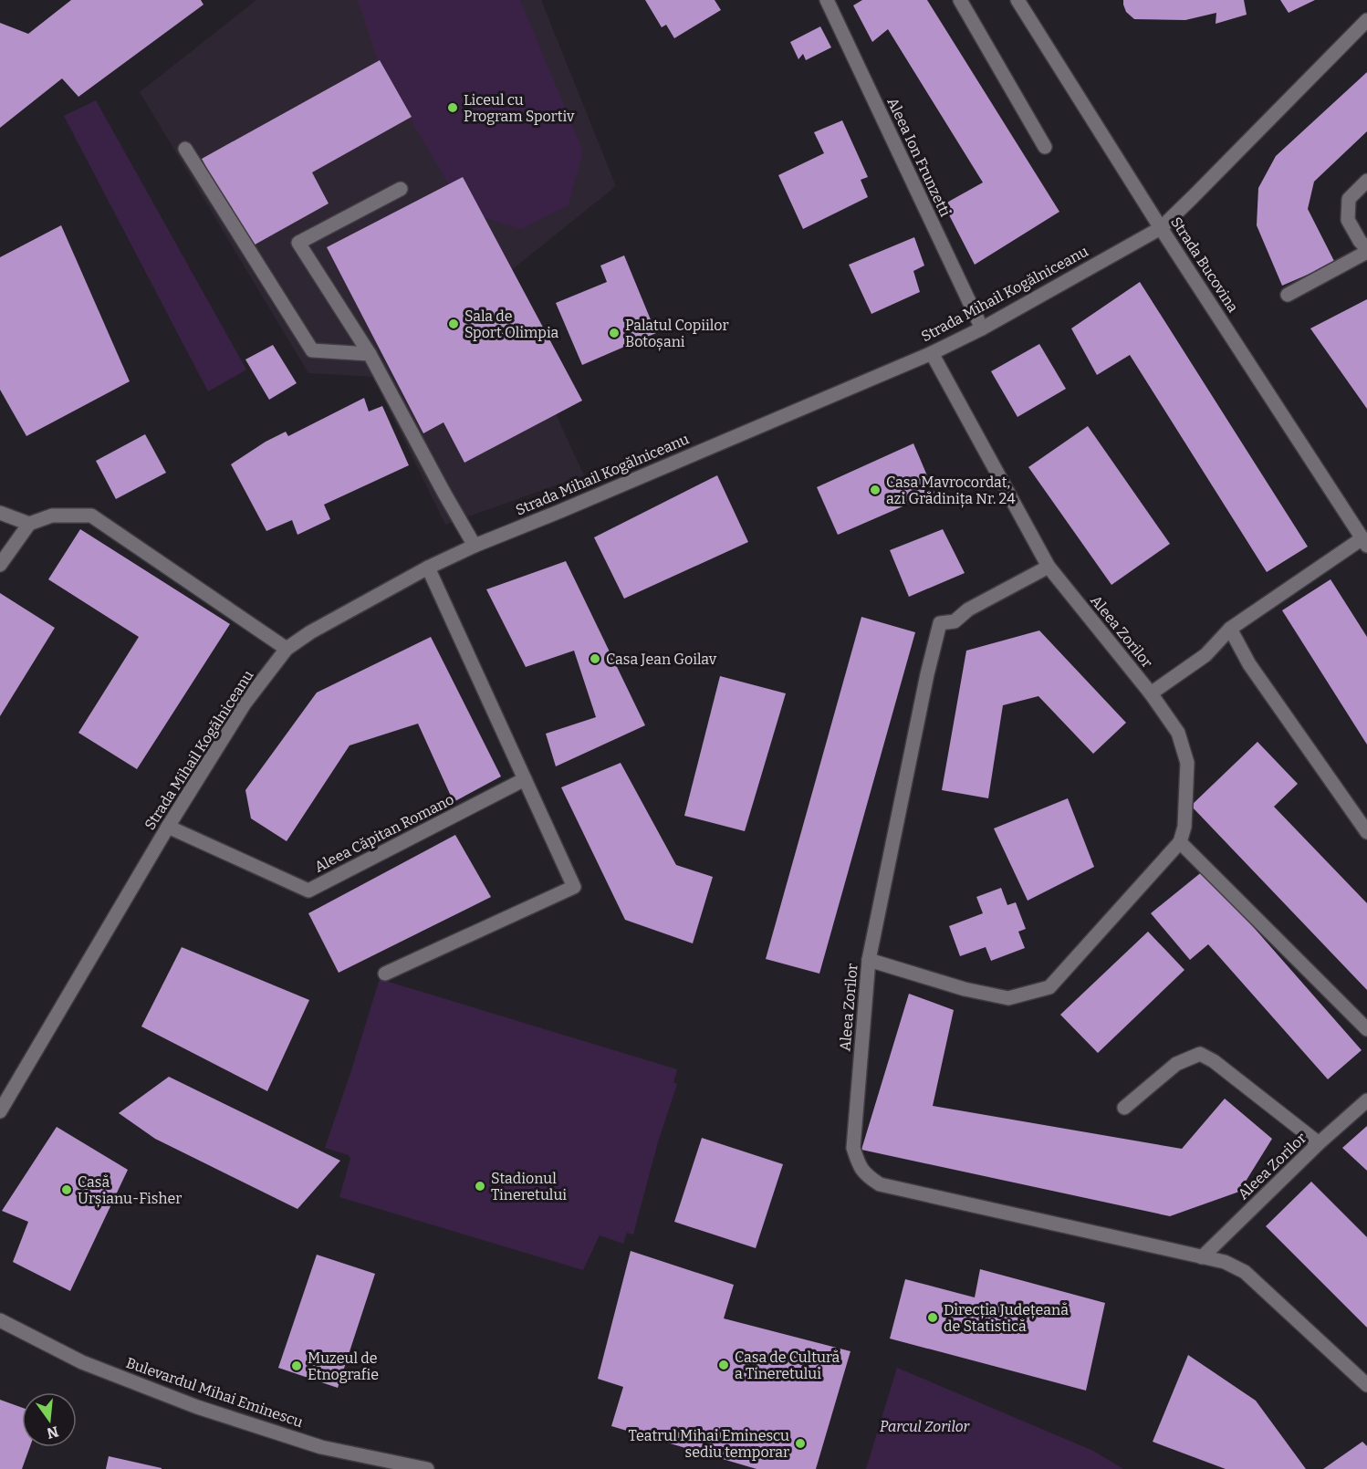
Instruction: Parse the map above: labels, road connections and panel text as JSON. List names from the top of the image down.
{
  "streets": {
    "street": [
      "Aleea Ion Frunzetti",
      "Strada Bucovina",
      "Strada Mihail Kogălniceanu",
      "Aleea Zorilor",
      "Aleea Căpitan Romano",
      "Bulevardul Mihai Eminescu"
    ]
  },
  "crossings": [
    ["Aleea Ion Frunzetti", "Strada Mihail Kogălniceanu"],
    ["Strada Bucovina", "Strada Mihail Kogălniceanu"],
    ["Strada Mihail Kogălniceanu", "Aleea Zorilor"],
    ["Strada Mihail Kogălniceanu", "Aleea Căpitan Romano"]
  ],
  "parks": ["Parcul Zorilor"],
  "places": [
    "Liceul cu Program Sportiv",
    "Sala de Sport Olimpia",
    "Palatul Copiilor Botoșani",
    "Casa Mavrocordat, azi Grădinița Nr. 24",
    "Casa Jean Goilav",
    "Stadionul Tineretului",
    "Casă Urșianu-Fisher",
    "Direcția Județeană de Statistică",
    "Casa de Cultură a Tineretului",
    "Muzeul de Etnografie",
    "Teatrul Mihai Eminescu sediu temporar"
  ],
  "north": "bottom"
}
